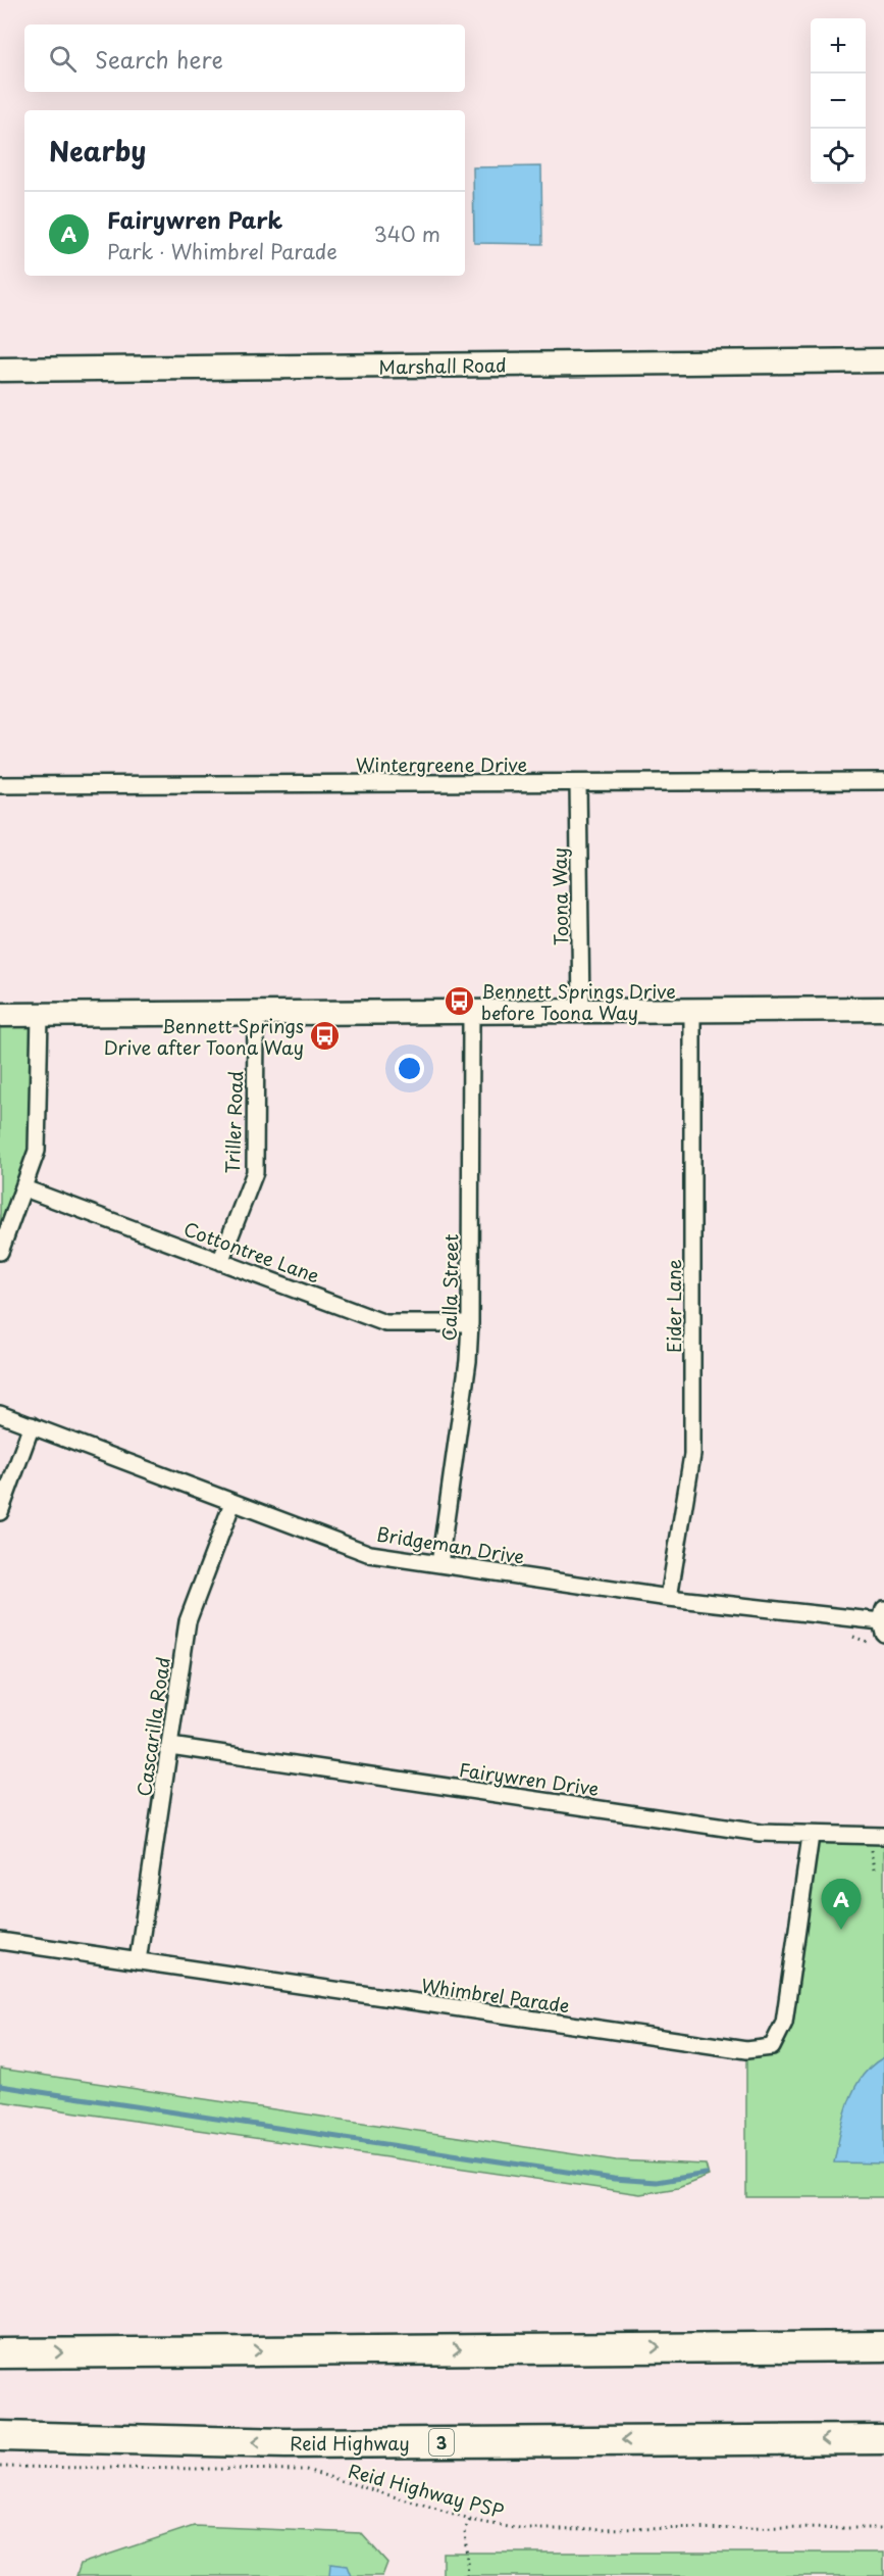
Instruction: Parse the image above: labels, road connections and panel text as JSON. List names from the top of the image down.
{
  "streets": {
    "highway": ["Reid Highway", "3"],
    "street": [
      "Marshall Road",
      "Wintergreene Drive",
      "Toona Way",
      "Triller Road",
      "Cottontree Lane",
      "Calla Street",
      "Eider Lane",
      "Bridgeman Drive",
      "Cascarilla Road",
      "Fairywren Drive",
      "Whimbrel Parade"
    ],
    "path": ["Reid Highway PSP"]
  },
  "crossings": [
    ["Wintergreene Drive", "Toona Way"],
    ["Triller Road", "Cottontree Lane"],
    ["Cottontree Lane", "Calla Street"],
    ["Calla Street", "Bridgeman Drive"],
    ["Eider Lane", "Bridgeman Drive"],
    ["Bridgeman Drive", "Cascarilla Road"],
    ["Cascarilla Road", "Fairywren Drive"],
    ["Cascarilla Road", "Whimbrel Parade"],
    ["Fairywren Drive", "Whimbrel Parade"]
  ],
  "places": {
    "bus stop": ["Bennett Springs Drive before Toona Way", "Bennett Springs Drive after Toona Way"]
  },
  "page": {
    "map_buttons": ["+", "−"],
    "search": "Search here",
    "heading": "Nearby",
    "list": [
      {
        "mark": "A",
        "name": "Fairywren Park",
        "note": "Park · Whimbrel Parade",
        "value": "340 m"
      }
    ],
    "pins": "A"
  }
}
